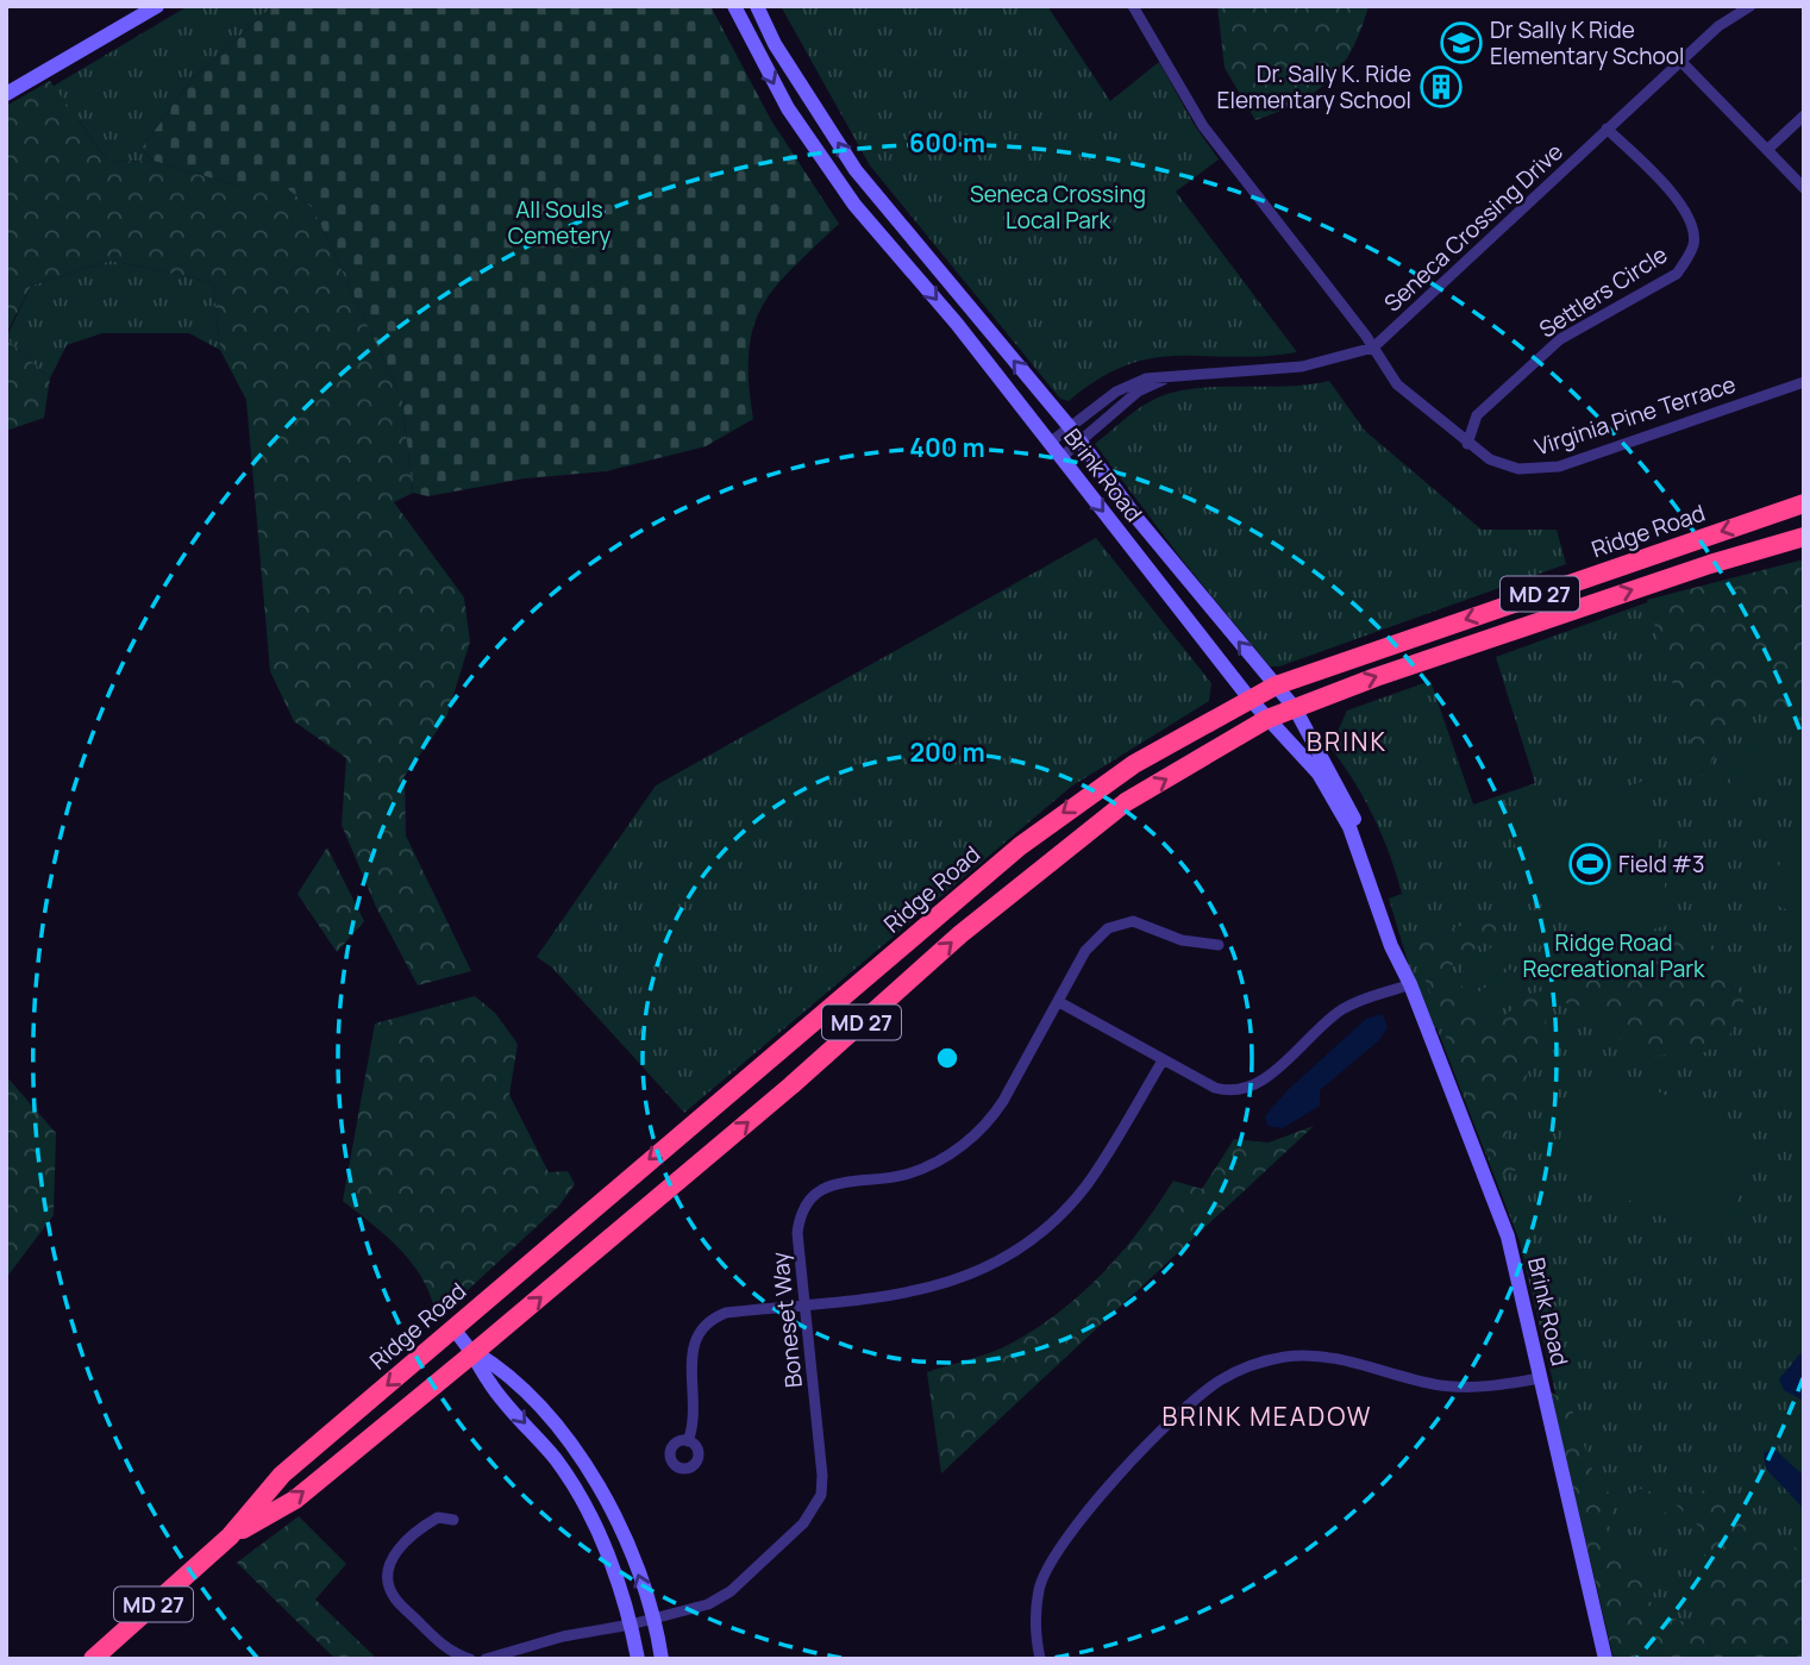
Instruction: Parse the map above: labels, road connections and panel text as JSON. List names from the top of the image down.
{
  "streets": {
    "highway": ["Ridge Road", "MD 27"],
    "main road": ["Brink Road"],
    "street": [
      "Seneca Crossing Drive",
      "Settlers Circle",
      "Virginia Pine Terrace",
      "Boneset Way"
    ]
  },
  "crossings": [
    ["Seneca Crossing Drive", "Settlers Circle"],
    ["Seneca Crossing Drive", "Virginia Pine Terrace"],
    ["Seneca Crossing Drive", "Brink Road"],
    ["Settlers Circle", "Virginia Pine Terrace"],
    ["Brink Road", "Ridge Road"]
  ],
  "districts": ["BRINK", "BRINK MEADOW"],
  "parks": ["Seneca Crossing Local Park", "All Souls Cemetery", "Ridge Road Recreational Park"],
  "places": {
    "school or university": ["Dr Sally K Ride Elementary School"],
    "building": ["Dr. Sally K. Ride Elementary School"],
    "sports": ["Field #3"]
  },
  "rings": ["600 m", "400 m", "200 m"]
}
